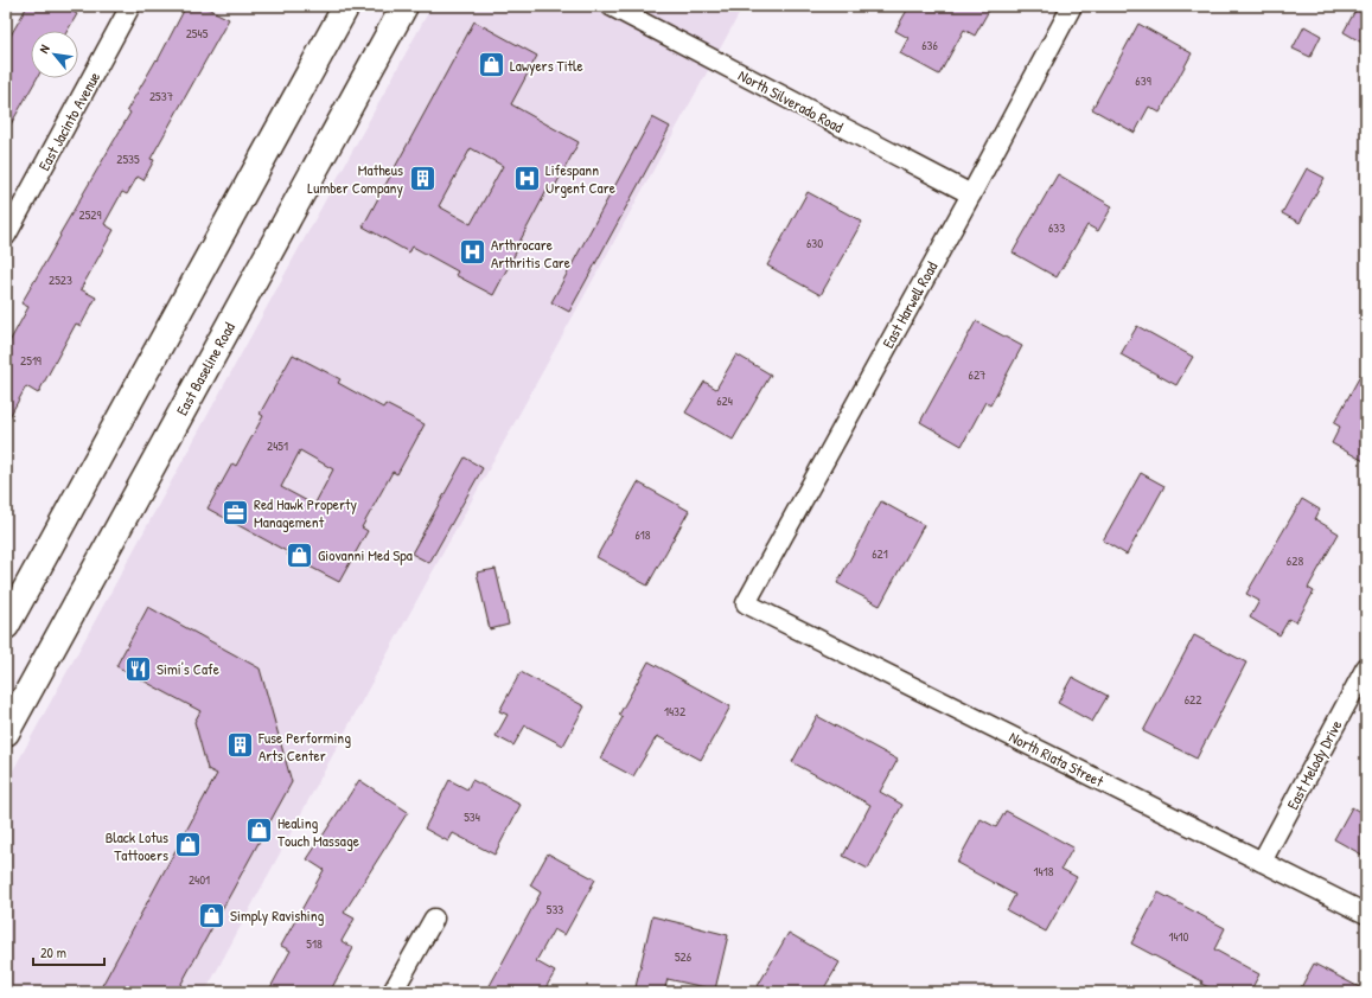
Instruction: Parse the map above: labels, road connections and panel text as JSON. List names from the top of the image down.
{
  "streets": {
    "main road": ["East Baseline Road"],
    "street": [
      "North Silverado Road",
      "East Jacinto Avenue",
      "East Harwell Road",
      "North Riata Street",
      "East Melody Drive"
    ]
  },
  "crossings": [
    ["North Silverado Road", "East Harwell Road"],
    ["East Harwell Road", "North Riata Street"],
    ["North Riata Street", "East Melody Drive"]
  ],
  "places": {
    "shop": [
      "Lawyers Title",
      "Giovanni Med Spa",
      "Healing Touch Massage",
      "Black Lotus Tattooers",
      "Simply Ravishing"
    ],
    "building": ["Matheus Lumber Company", "Fuse Performing Arts Center"],
    "hospital": ["Lifespann Urgent Care", "Arthrocare Arthritis Care"],
    "office": ["Red Hawk Property Management"],
    "restaurant": ["Simi's Cafe"]
  },
  "house_numbers": [
    "2545",
    "636",
    "639",
    "2537",
    "2535",
    "2529",
    "633",
    "630",
    "2523",
    "2519",
    "627",
    "624",
    "2451",
    "618",
    "621",
    "628",
    "622",
    "1432",
    "534",
    "1418",
    "2401",
    "533",
    "1410",
    "518",
    "526"
  ],
  "scale_bar": "20 m",
  "north": "top left"
}
